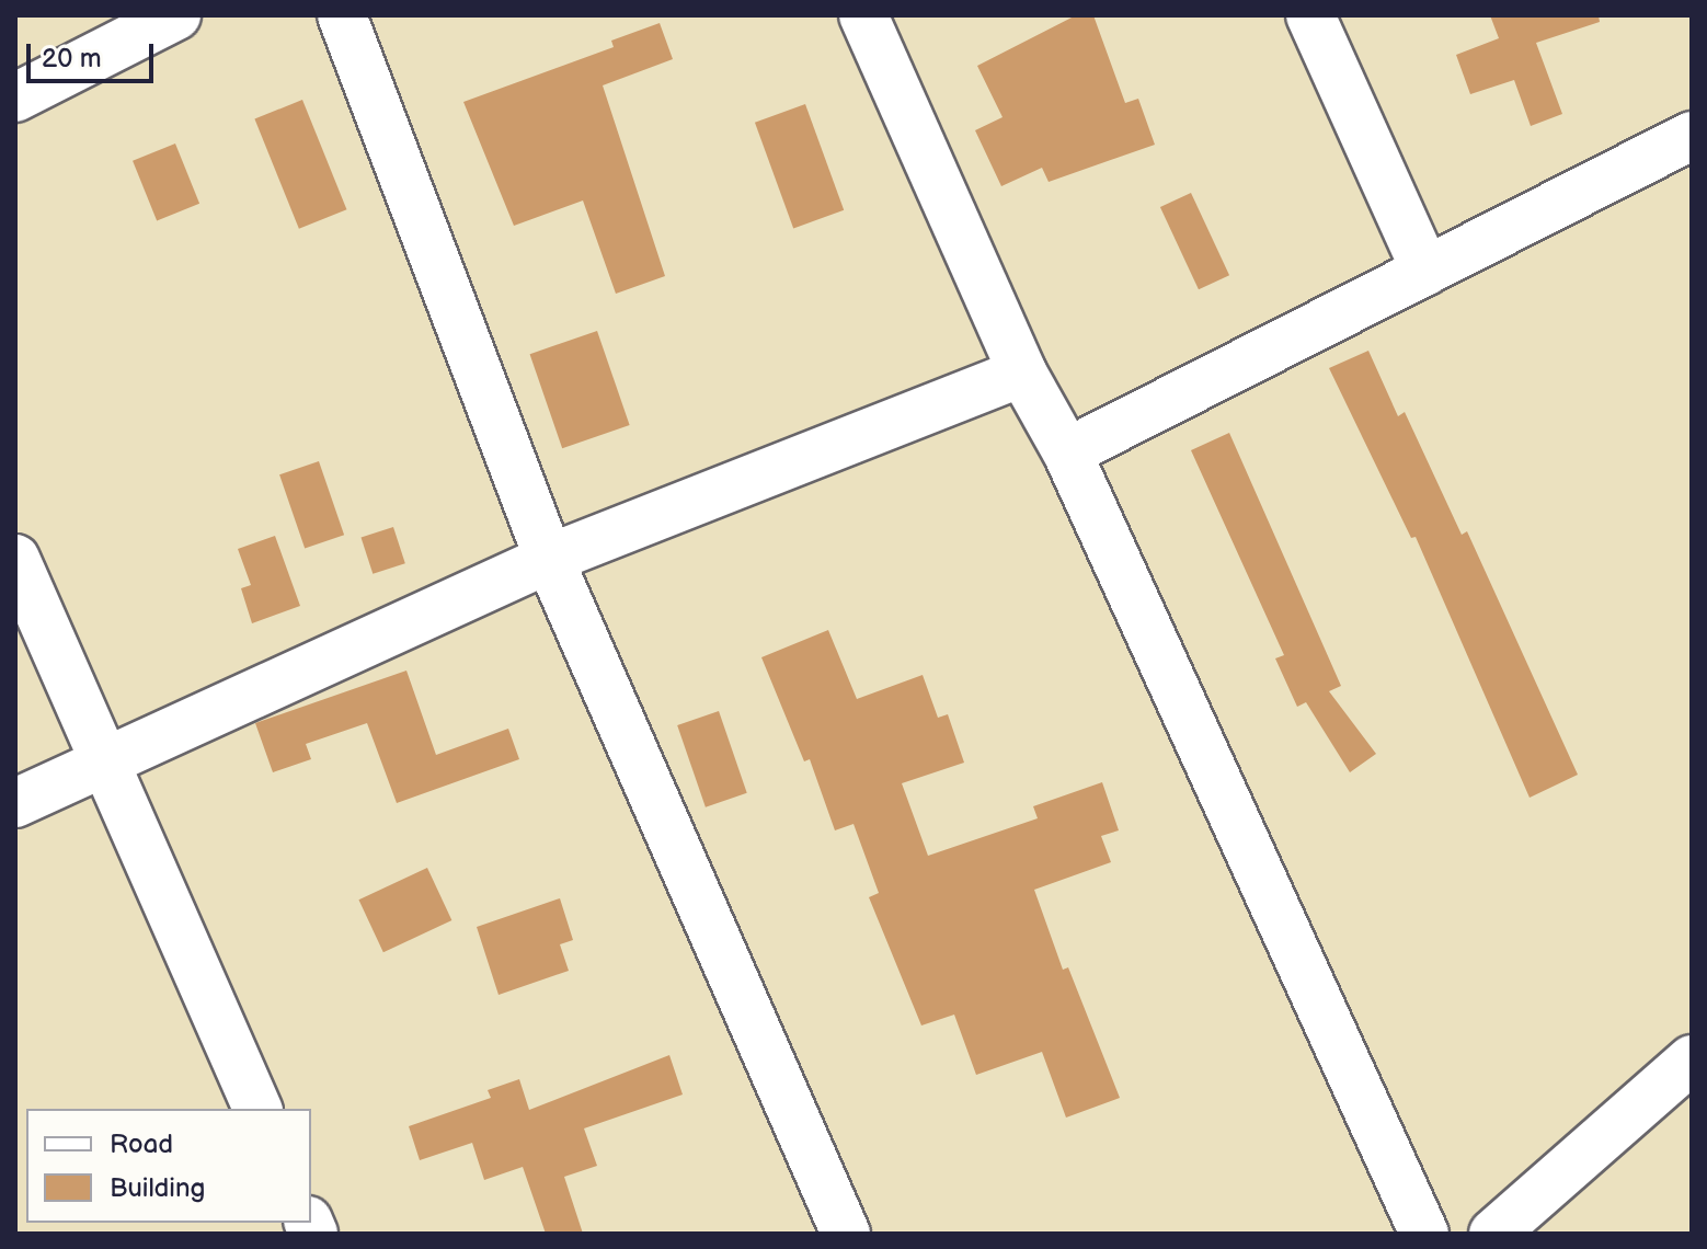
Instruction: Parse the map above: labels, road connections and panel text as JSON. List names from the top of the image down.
{
  "legend": ["Road", "Building"],
  "scale_bar": "20 m"
}
